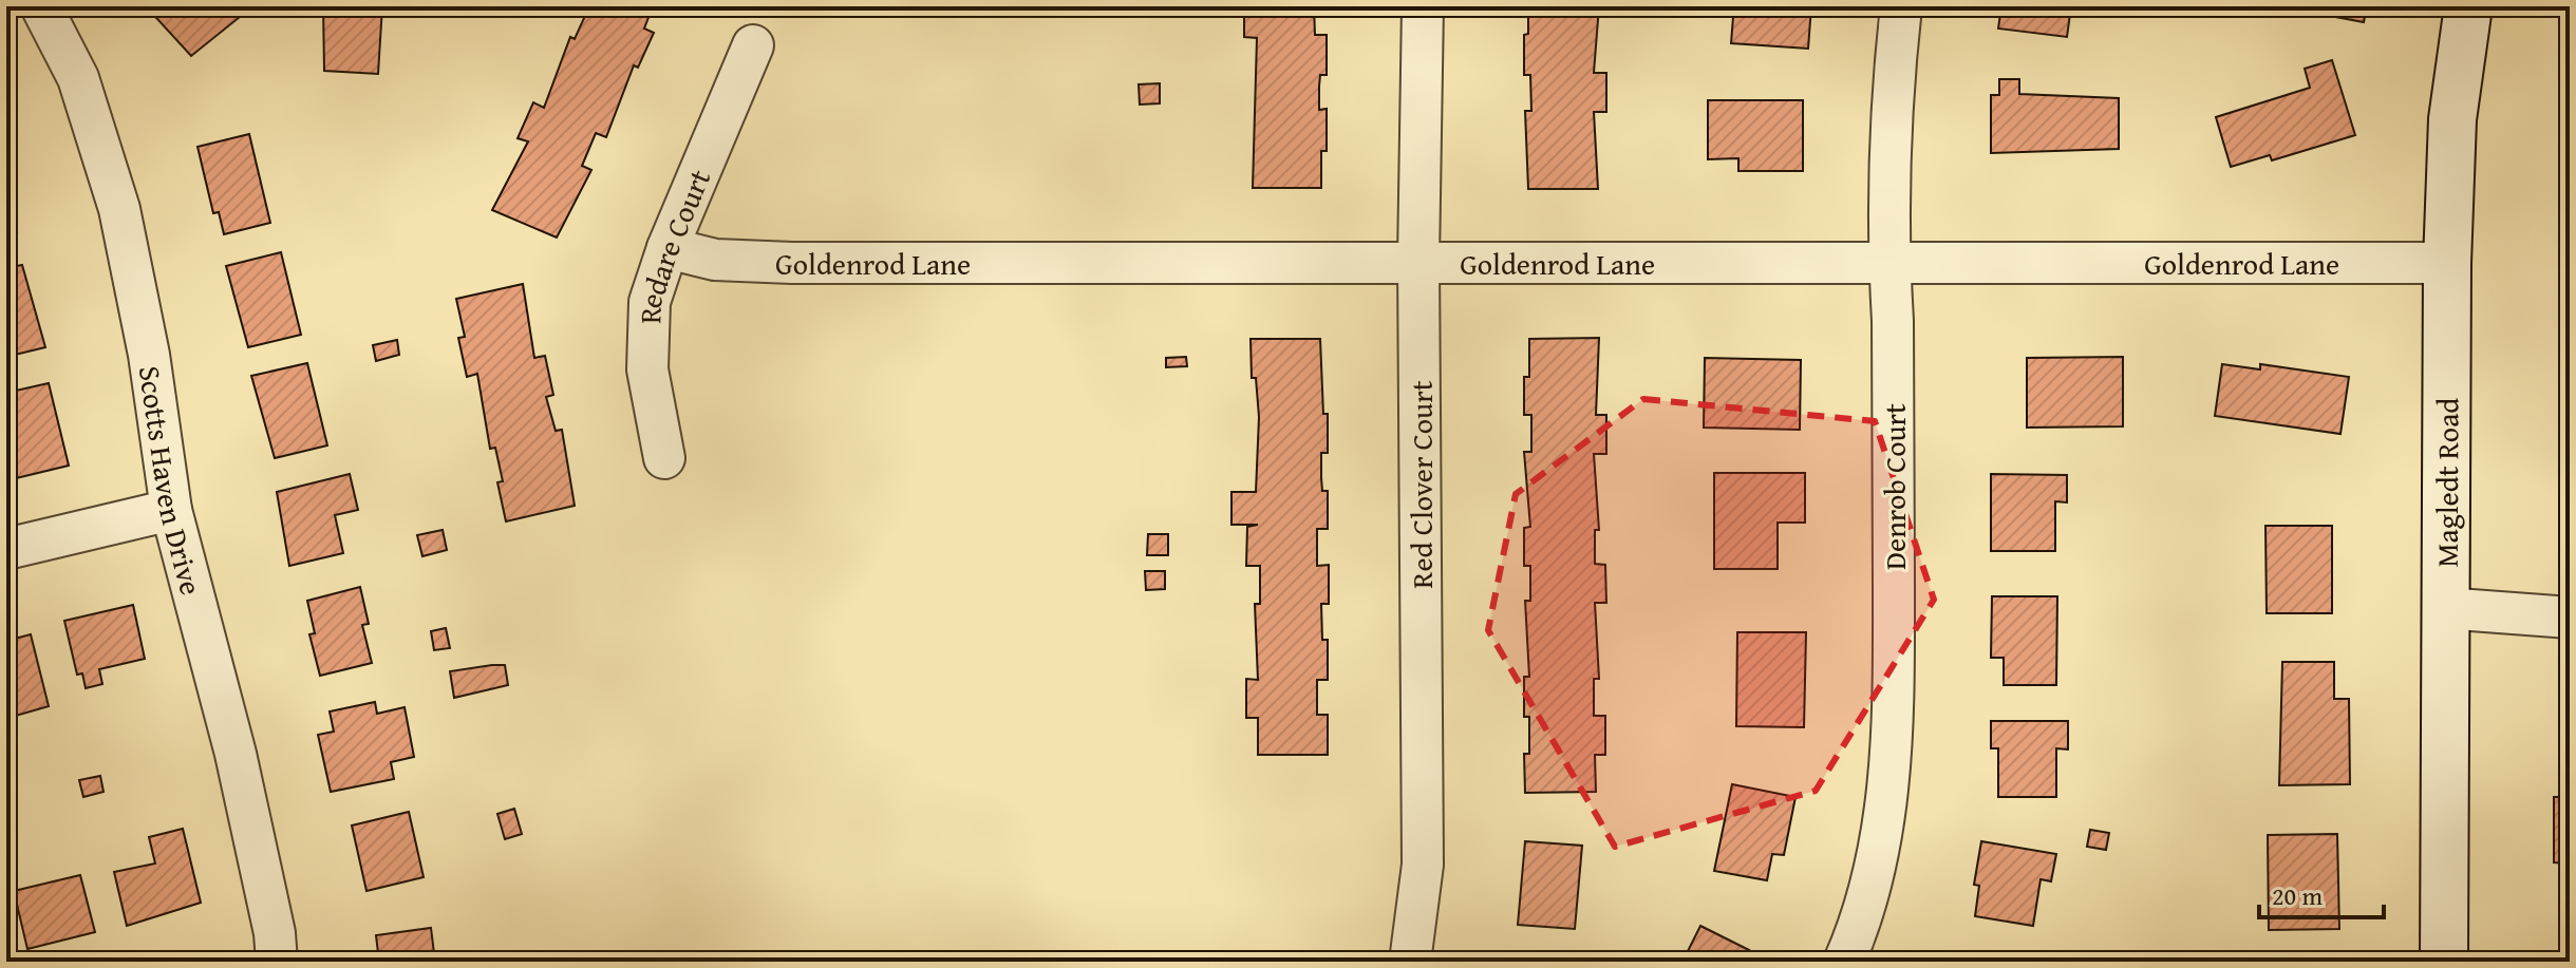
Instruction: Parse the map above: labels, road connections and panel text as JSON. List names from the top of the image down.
{
  "streets": {
    "street": [
      "Redare Court",
      "Goldenrod Lane",
      "Scotts Haven Drive",
      "Magledt Road",
      "Red Clover Court",
      "Denrob Court"
    ]
  },
  "crossings": [
    ["Redare Court", "Goldenrod Lane"],
    ["Goldenrod Lane", "Magledt Road"],
    ["Goldenrod Lane", "Red Clover Court"],
    ["Goldenrod Lane", "Denrob Court"]
  ],
  "scale_bar": "20 m"
}
